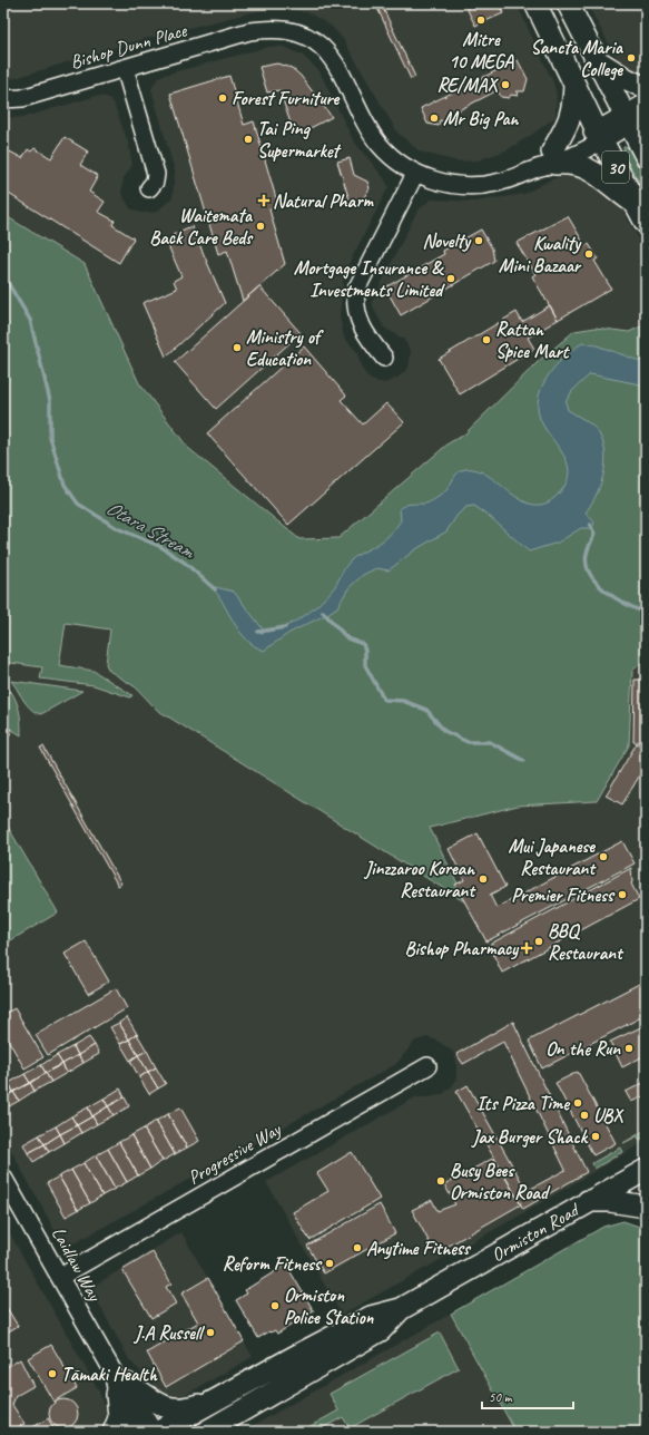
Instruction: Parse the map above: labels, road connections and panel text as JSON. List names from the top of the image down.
{
  "streets": {
    "main road": ["30", "Ormiston Road"],
    "street": ["Bishop Dunn Place", "Progressive Way", "Laidlaw Way"]
  },
  "crossings": [
    ["Bishop Dunn Place", "30"],
    ["Progressive Way", "Laidlaw Way"]
  ],
  "water": ["Otara Stream"],
  "places": {
    "other": [
      "Mitre 10 MEGA",
      "Sancta Maria College",
      "RE/MAX",
      "Forest Furniture",
      "Mr Big Pan",
      "Tai Ping Supermarket",
      "Waitemata Back Care Beds",
      "Novelty",
      "Kwality Mini Bazaar",
      "Mortgage Insurance & Investments Limited",
      "Rattan Spice Mart",
      "Ministry of Education",
      "Mui Japanese Restaurant",
      "Jinzzaroo Korean Restaurant",
      "Premier Fitness",
      "BBQ Restaurant",
      "On the Run",
      "Its Pizza Time",
      "UBX",
      "Jax Burger Shack",
      "Busy Bees Ormiston Road",
      "Anytime Fitness",
      "Reform Fitness",
      "Ormiston Police Station",
      "J.A Russell",
      "Tāmaki Health"
    ],
    "health": ["Natural Pharm", "Bishop Pharmacy"]
  },
  "scale_bar": "50 m"
}
